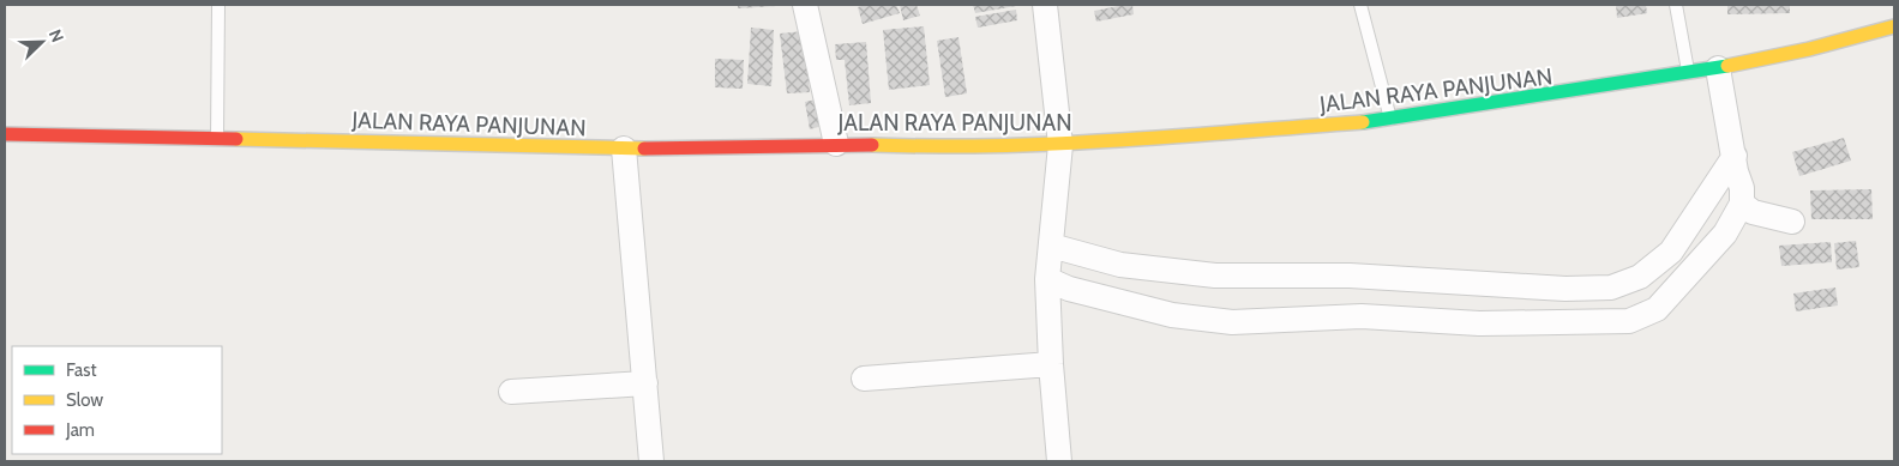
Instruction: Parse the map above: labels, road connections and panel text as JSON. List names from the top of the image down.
{
  "streets": {
    "main road": ["JALAN RAYA PANJUNAN"]
  },
  "legend": ["Fast", "Slow", "Jam"],
  "north": "top right"
}
